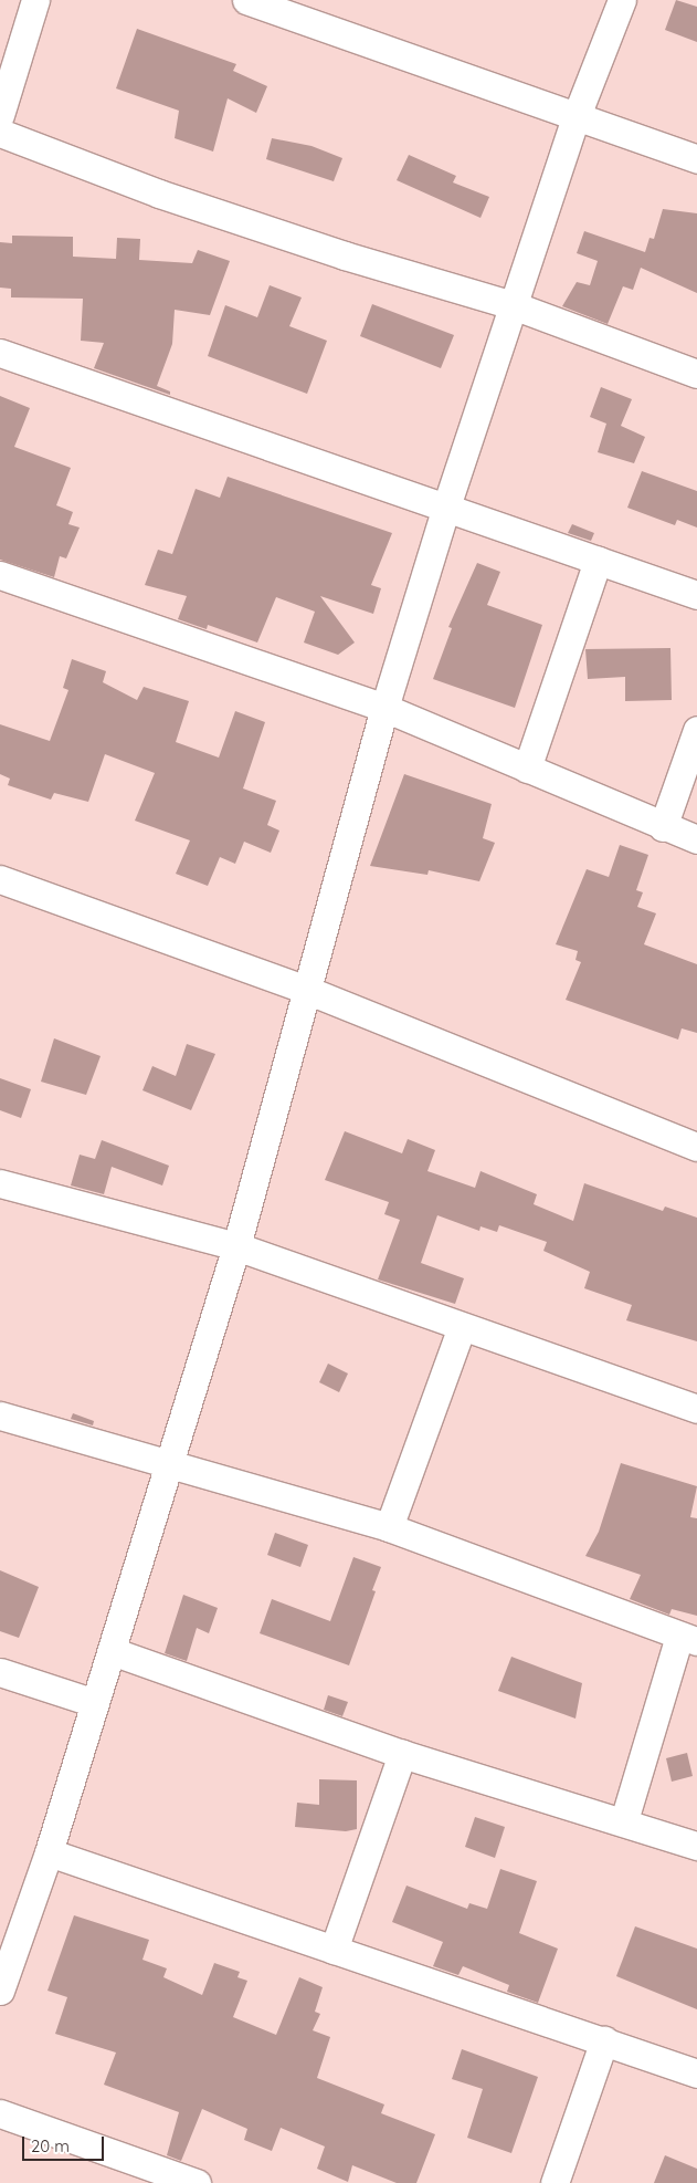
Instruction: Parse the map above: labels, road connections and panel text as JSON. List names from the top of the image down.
{
  "scale_bar": "20 m"
}
